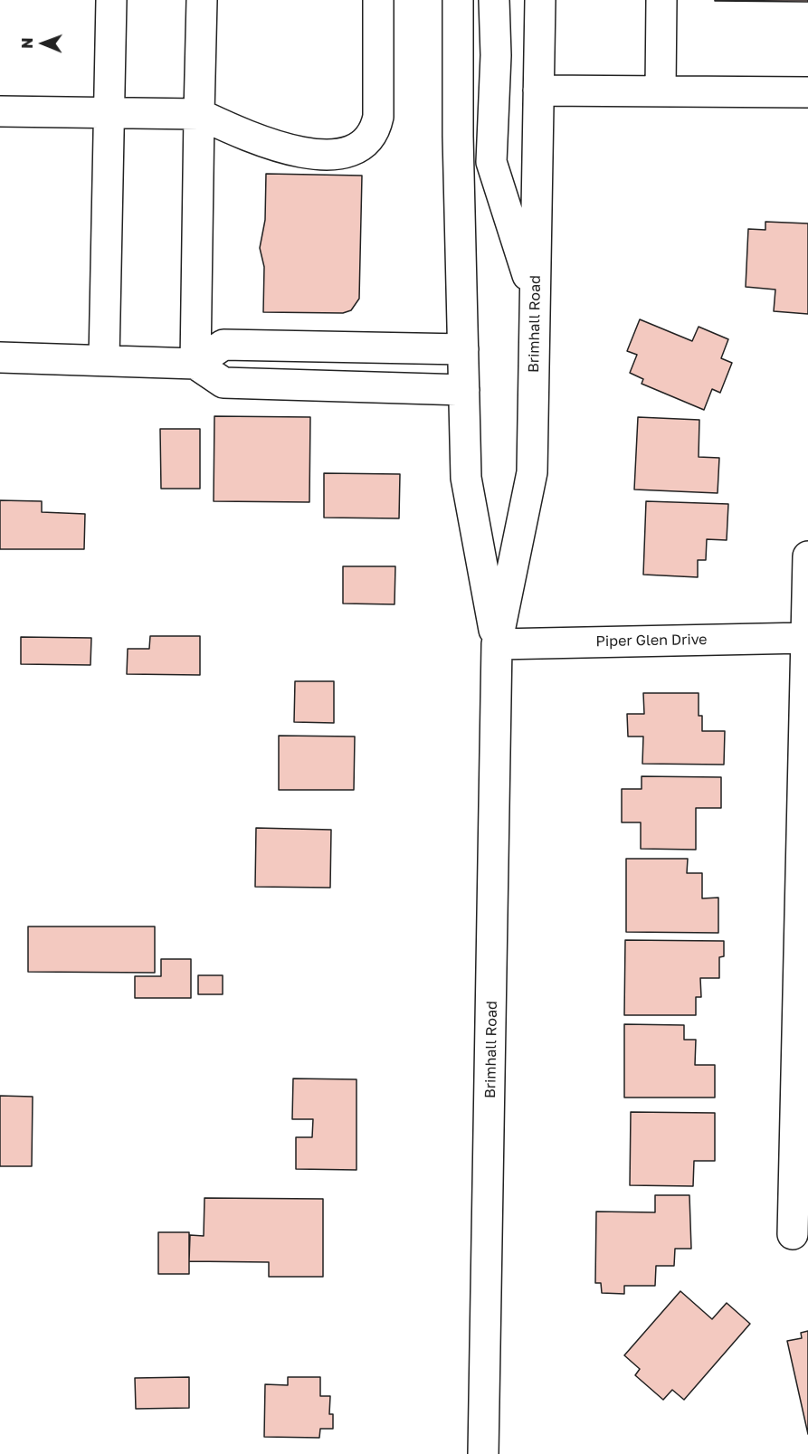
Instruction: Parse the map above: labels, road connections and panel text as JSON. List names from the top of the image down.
{
  "streets": {
    "street": ["Brimhall Road", "Piper Glen Drive"]
  },
  "crossings": [
    ["Brimhall Road", "Piper Glen Drive"]
  ],
  "north": "left"
}
